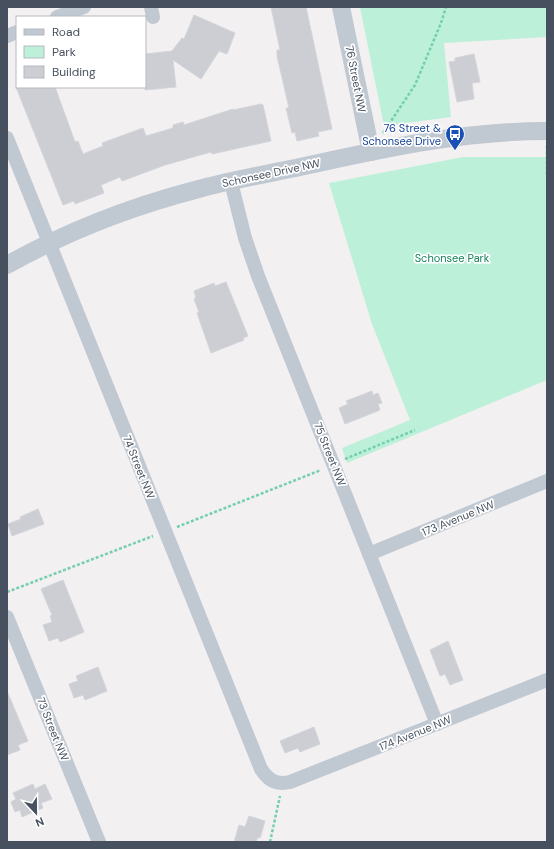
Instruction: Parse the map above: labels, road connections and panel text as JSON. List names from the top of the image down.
{
  "streets": {
    "street": [
      "76 Street NW",
      "Schonsee Drive NW",
      "75 Street NW",
      "74 Street NW",
      "173 Avenue NW",
      "73 Street NW",
      "174 Avenue NW"
    ]
  },
  "crossings": [
    ["76 Street NW", "Schonsee Drive NW"],
    ["Schonsee Drive NW", "75 Street NW"],
    ["Schonsee Drive NW", "74 Street NW"],
    ["75 Street NW", "173 Avenue NW"],
    ["75 Street NW", "174 Avenue NW"],
    ["74 Street NW", "174 Avenue NW"]
  ],
  "parks": ["Schonsee Park"],
  "places": {
    "bus stop": ["76 Street & Schonsee Drive"]
  },
  "legend": ["Road", "Park", "Building"],
  "north": "bottom"
}
